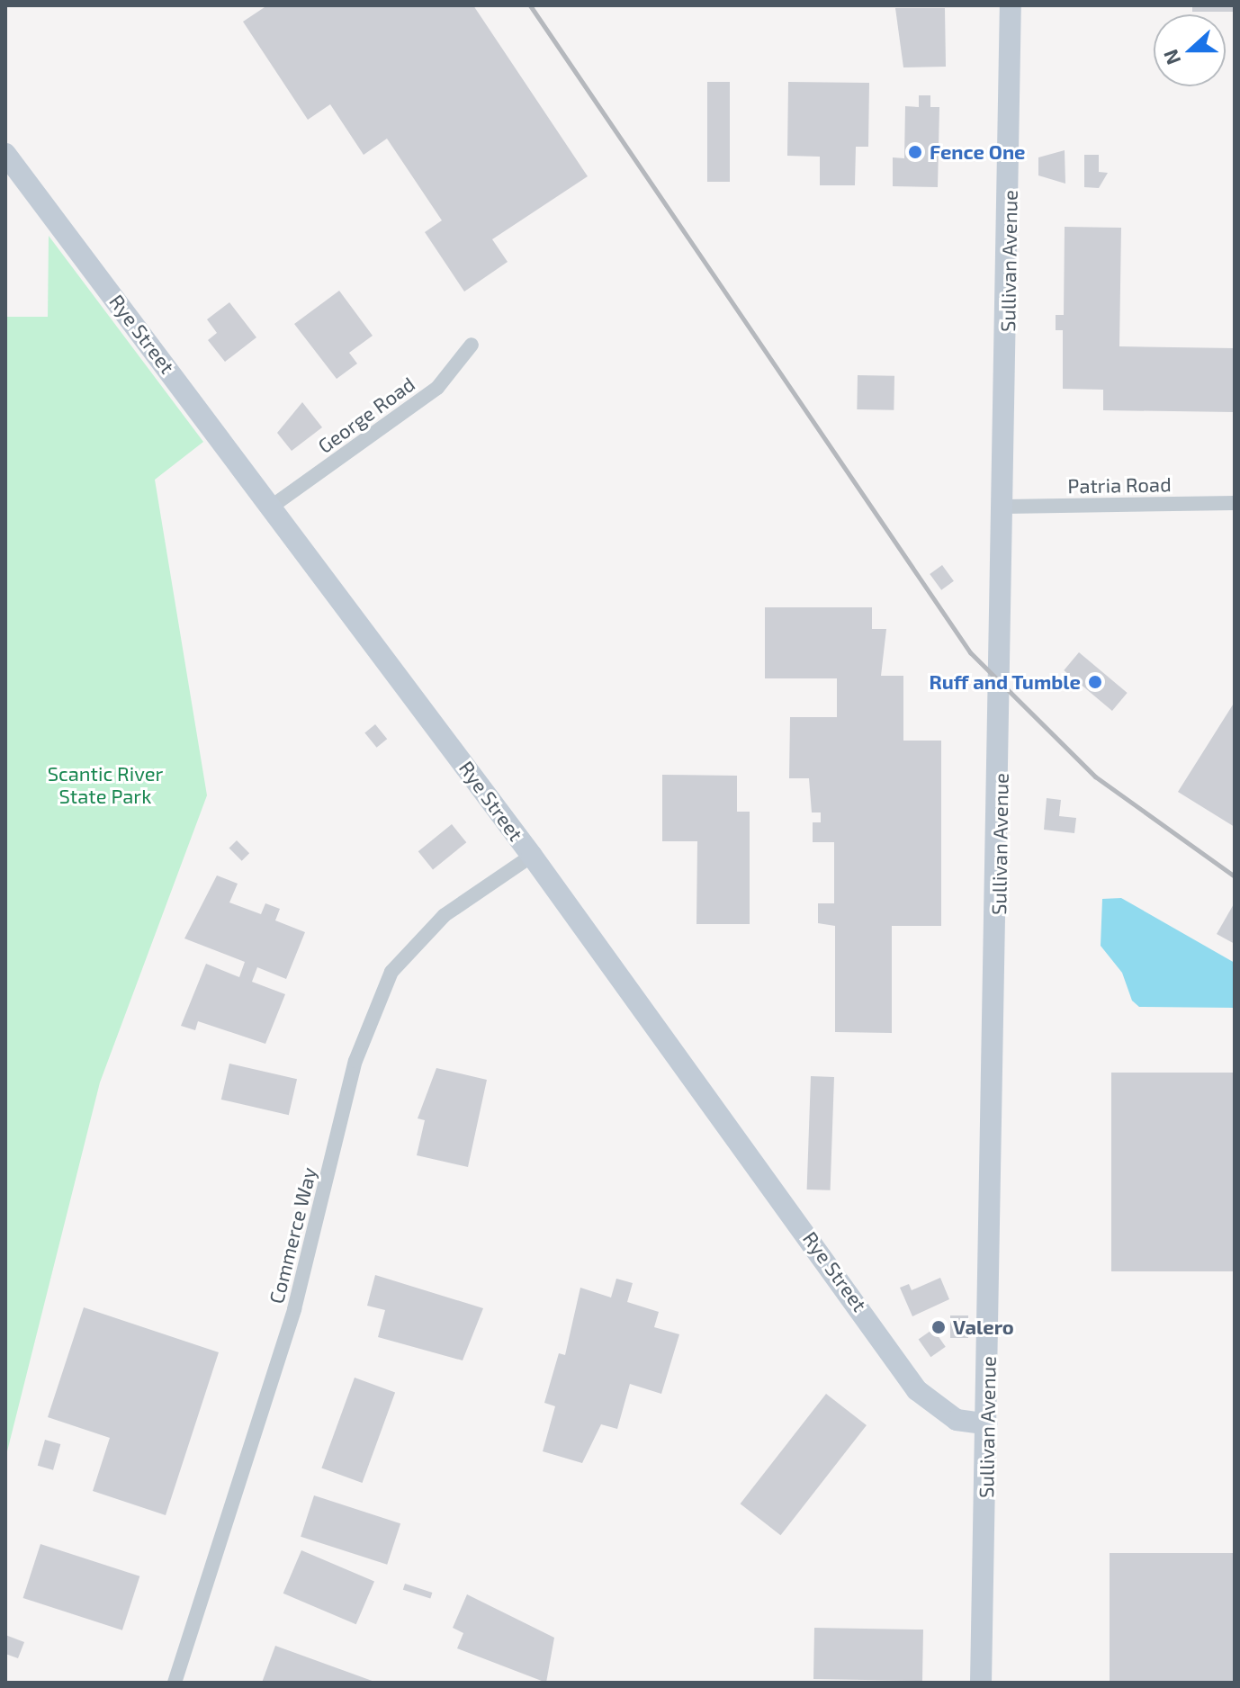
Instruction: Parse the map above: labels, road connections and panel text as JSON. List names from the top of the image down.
{
  "streets": {
    "main road": ["Sullivan Avenue", "Rye Street"],
    "street": ["George Road", "Patria Road", "Commerce Way"]
  },
  "crossings": [
    ["Sullivan Avenue", "Rye Street"],
    ["Sullivan Avenue", "Patria Road"],
    ["Rye Street", "George Road"],
    ["Rye Street", "Commerce Way"]
  ],
  "parks": ["Scantic River State Park"],
  "places": ["Fence One", "Ruff and Tumble", "Valero"],
  "north": "left"
}
